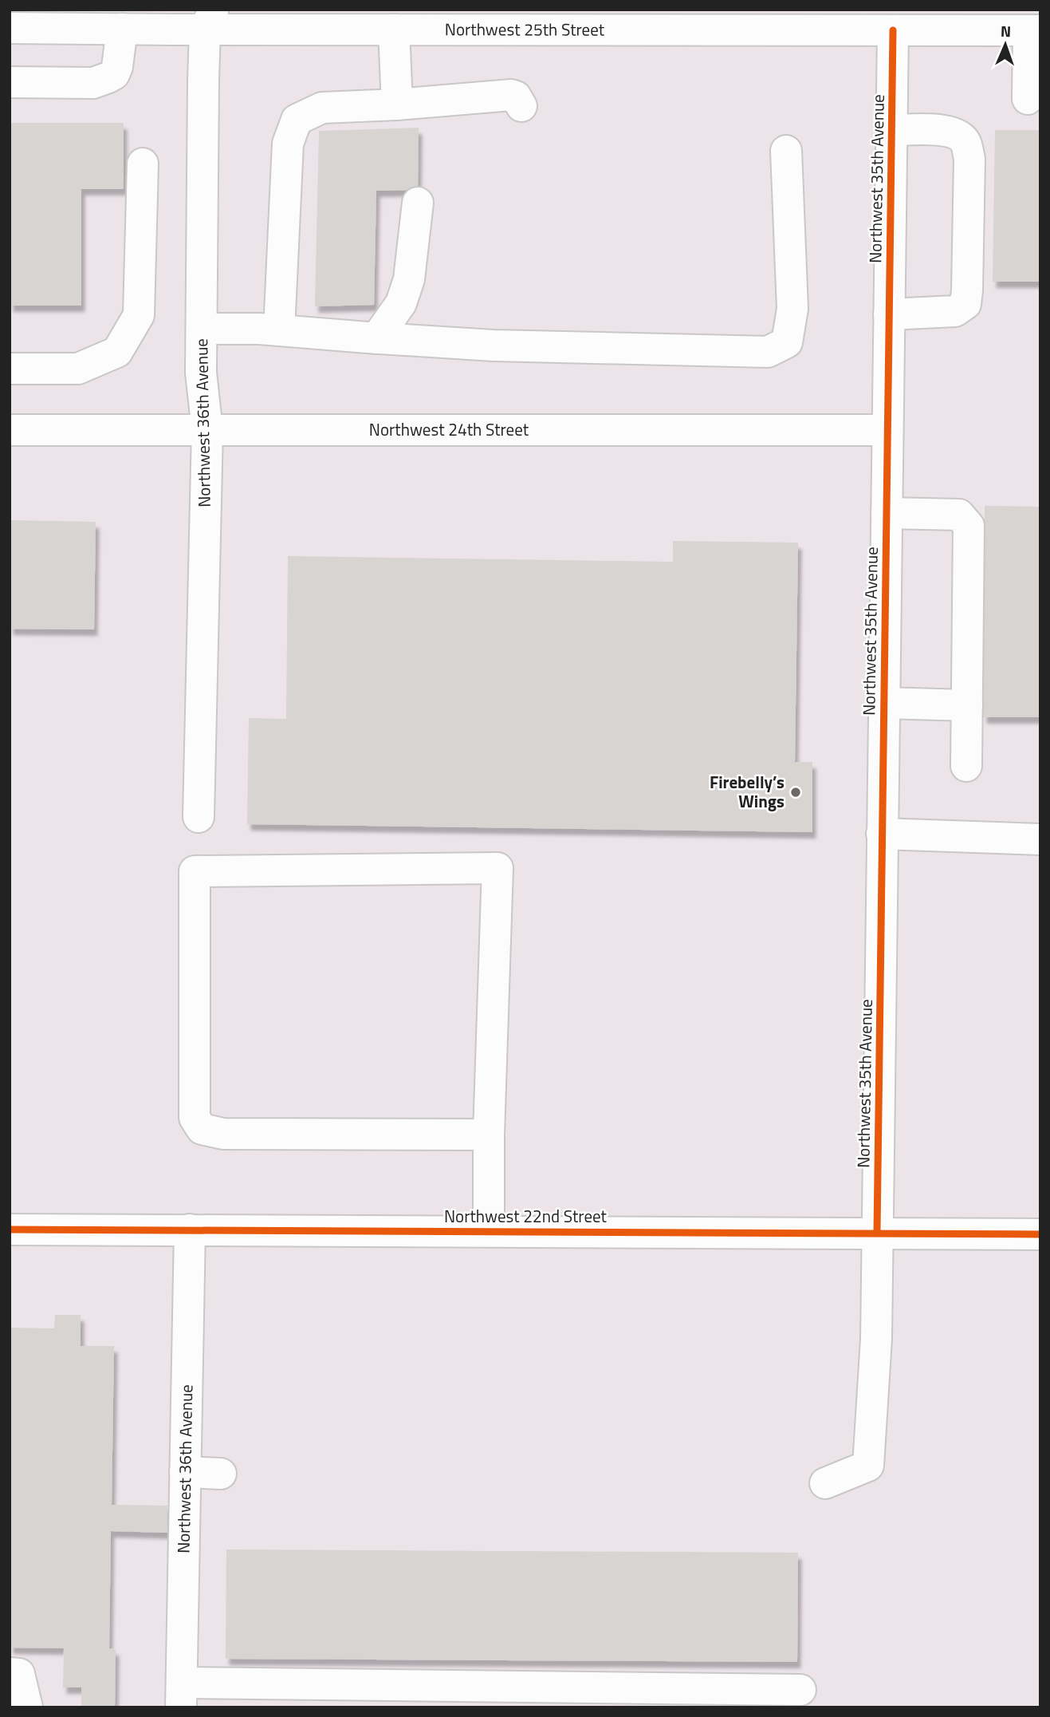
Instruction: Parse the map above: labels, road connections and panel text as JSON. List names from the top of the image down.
{
  "streets": {
    "street": [
      "Northwest 25th Street",
      "Northwest 35th Avenue",
      "Northwest 36th Avenue",
      "Northwest 24th Street",
      "Northwest 22nd Street"
    ]
  },
  "crossings": [
    ["Northwest 25th Street", "Northwest 35th Avenue"],
    ["Northwest 25th Street", "Northwest 36th Avenue"],
    ["Northwest 35th Avenue", "Northwest 24th Street"],
    ["Northwest 35th Avenue", "Northwest 22nd Street"],
    ["Northwest 36th Avenue", "Northwest 24th Street"],
    ["Northwest 36th Avenue", "Northwest 22nd Street"]
  ],
  "places": ["Firebelly’s Wings"],
  "north": "top"
}
